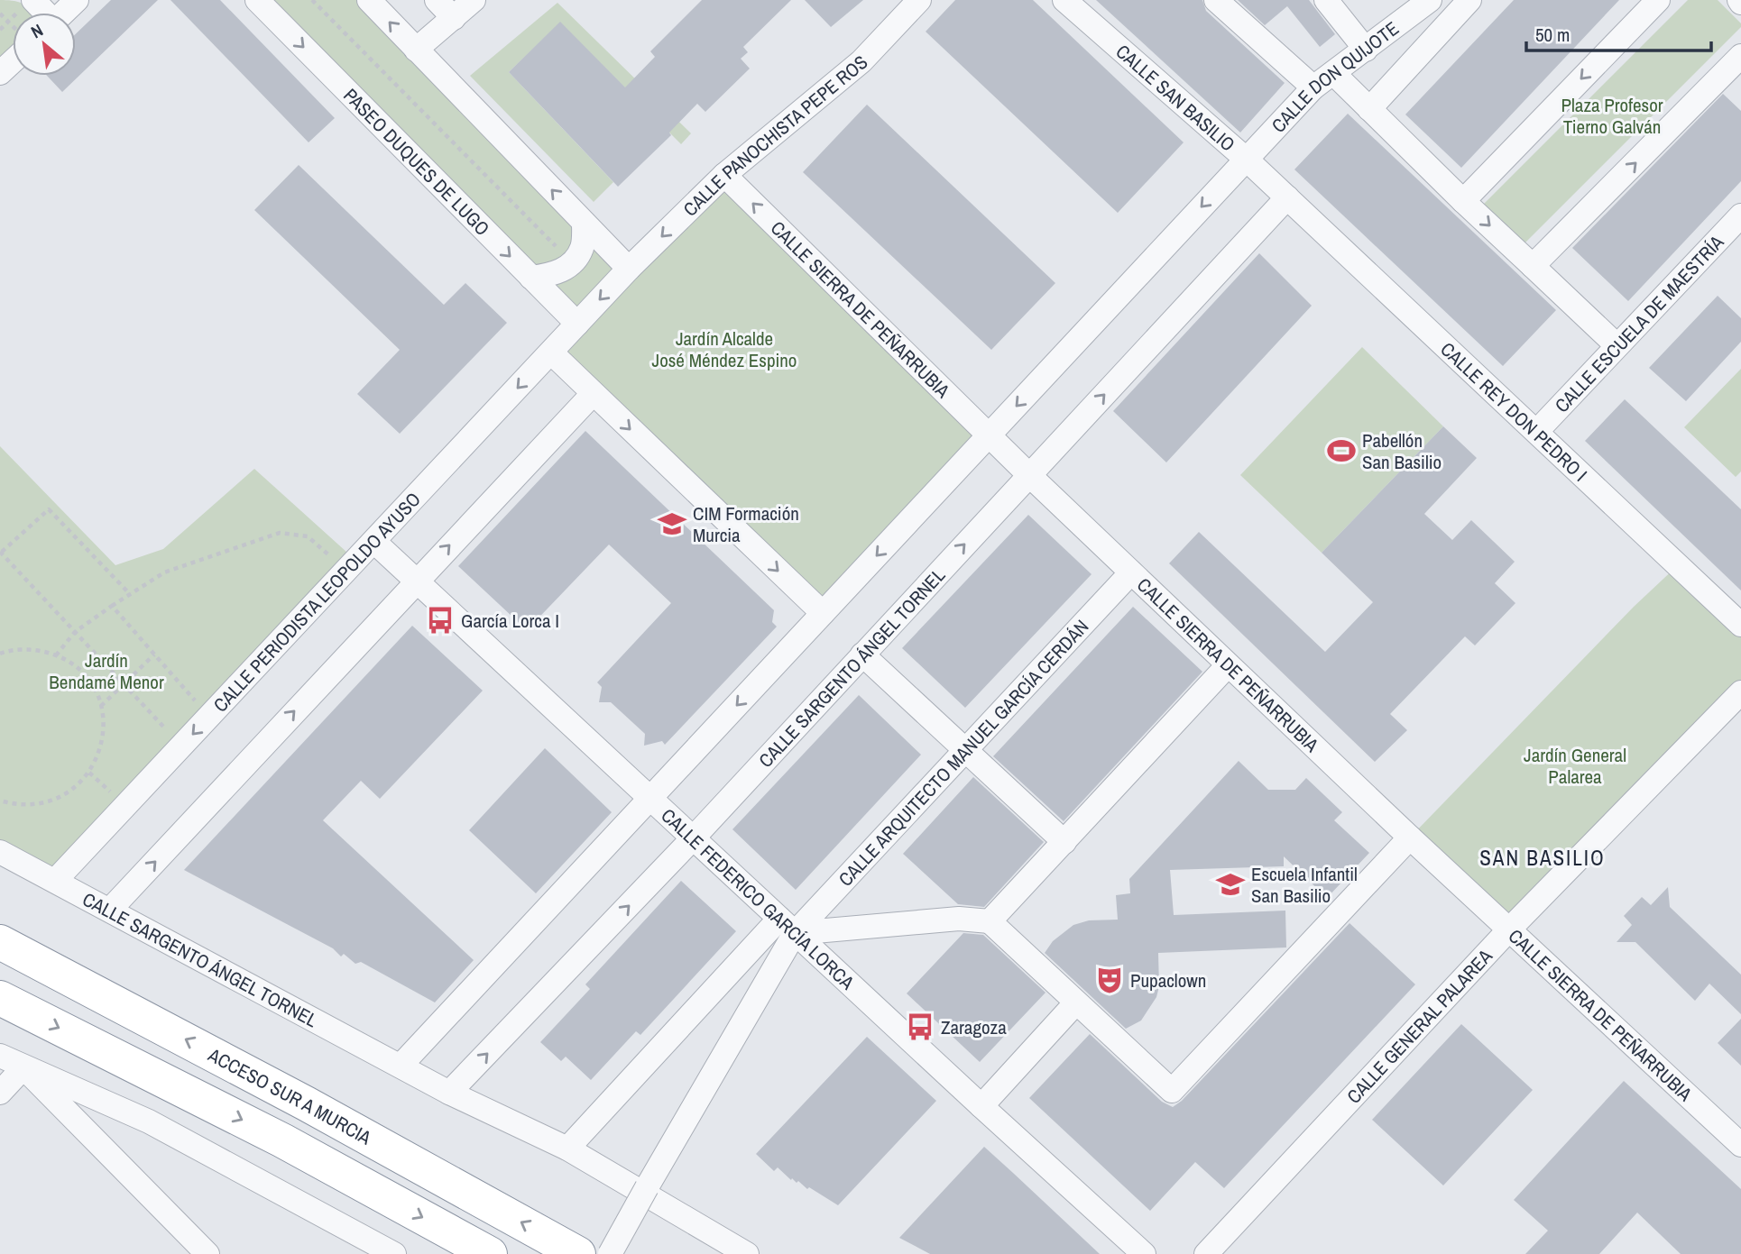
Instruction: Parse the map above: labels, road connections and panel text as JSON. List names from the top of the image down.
{
  "streets": {
    "highway": ["ACCESO SUR A MURCIA"],
    "street": [
      "CALLE DON QUIJOTE",
      "CALLE SAN BASILIO",
      "CALLE PANOCHISTA PEPE ROS",
      "PASEO DUQUES DE LUGO",
      "CALLE SIERRA DE PEÑARRUBIA",
      "CALLE ESCUELA DE MAESTRÍA",
      "CALLE REY DON PEDRO I",
      "CALLE PERIODISTA LEOPOLDO AYUSO",
      "CALLE SARGENTO ÁNGEL TORNEL",
      "CALLE ARQUITECTO MANUEL GARCÍA CERDÁN",
      "CALLE FEDERICO GARCÍA LORCA",
      "CALLE GENERAL PALAREA"
    ]
  },
  "crossings": [
    ["CALLE DON QUIJOTE", "CALLE SAN BASILIO"],
    ["CALLE SAN BASILIO", "CALLE REY DON PEDRO I"],
    ["CALLE SAN BASILIO", "CALLE SARGENTO ÁNGEL TORNEL"],
    ["CALLE PANOCHISTA PEPE ROS", "PASEO DUQUES DE LUGO"],
    ["CALLE PANOCHISTA PEPE ROS", "CALLE SIERRA DE PEÑARRUBIA"],
    ["CALLE PANOCHISTA PEPE ROS", "CALLE PERIODISTA LEOPOLDO AYUSO"],
    ["PASEO DUQUES DE LUGO", "CALLE PERIODISTA LEOPOLDO AYUSO"],
    ["CALLE SIERRA DE PEÑARRUBIA", "CALLE SARGENTO ÁNGEL TORNEL"],
    ["CALLE SIERRA DE PEÑARRUBIA", "CALLE ARQUITECTO MANUEL GARCÍA CERDÁN"],
    ["CALLE SIERRA DE PEÑARRUBIA", "CALLE GENERAL PALAREA"],
    ["CALLE ESCUELA DE MAESTRÍA", "CALLE REY DON PEDRO I"],
    ["CALLE REY DON PEDRO I", "CALLE SARGENTO ÁNGEL TORNEL"],
    ["CALLE PERIODISTA LEOPOLDO AYUSO", "CALLE SARGENTO ÁNGEL TORNEL"],
    ["CALLE PERIODISTA LEOPOLDO AYUSO", "CALLE FEDERICO GARCÍA LORCA"],
    ["CALLE SARGENTO ÁNGEL TORNEL", "CALLE FEDERICO GARCÍA LORCA"],
    ["CALLE ARQUITECTO MANUEL GARCÍA CERDÁN", "CALLE FEDERICO GARCÍA LORCA"]
  ],
  "one_way": ["CALLE PANOCHISTA PEPE ROS"],
  "districts": ["SAN BASILIO"],
  "parks": [
    "Plaza Profesor Tierno Galván",
    "Jardín Alcalde José Méndez Espino",
    "Jardín Bendamé Menor",
    "Jardín General Palarea"
  ],
  "places": {
    "sports": ["Pabellón San Basilio"],
    "school or university": ["CIM Formación Murcia", "Escuela Infantil San Basilio"],
    "bus stop": ["García Lorca I", "Zaragoza"],
    "theatre": ["Pupaclown"]
  },
  "scale_bar": "50 m",
  "north": "top left"
}
